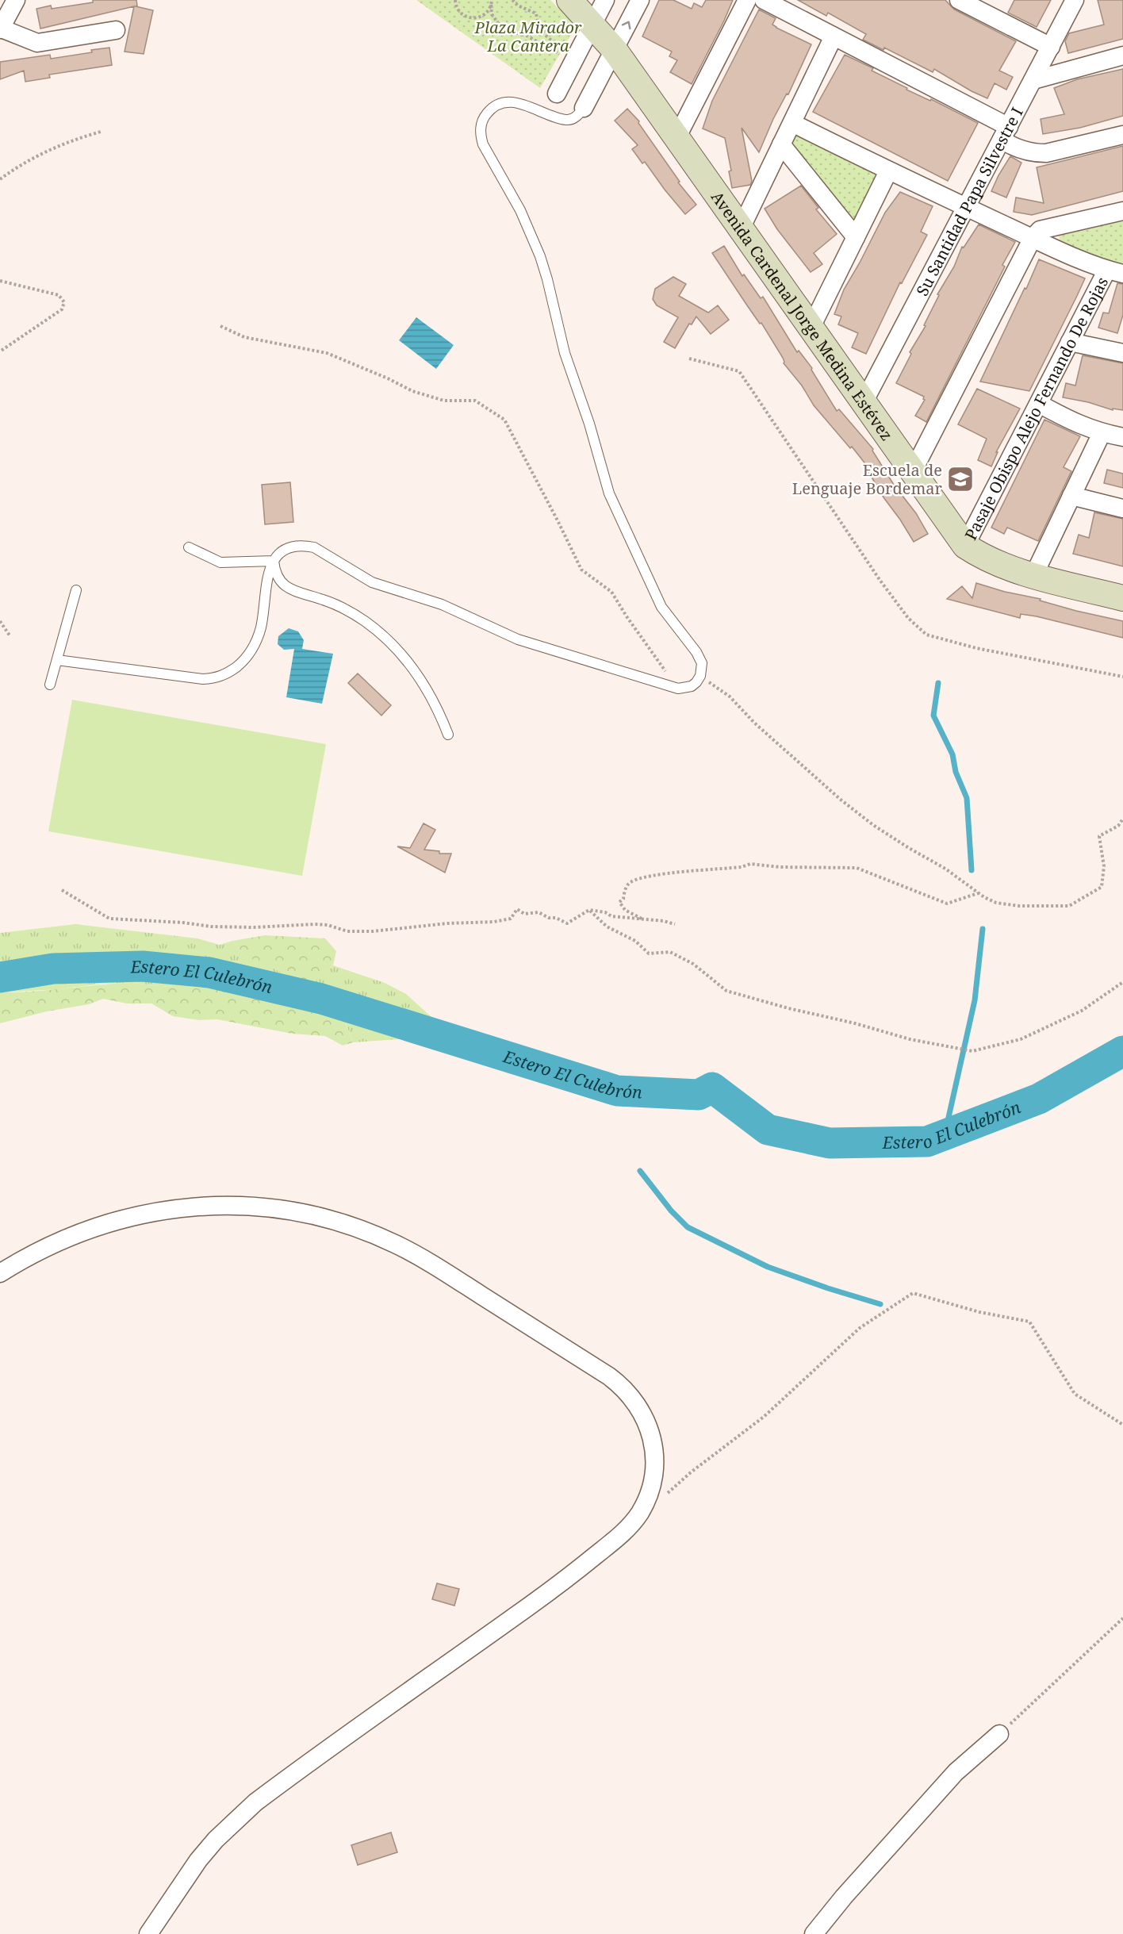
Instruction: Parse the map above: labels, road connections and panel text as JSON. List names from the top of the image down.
{
  "streets": {
    "street": ["Su Santidad Papa Silvestre I", "Avenida Cardenal Jorge Medina Estévez", "Pasaje Obispo Alejo Fernando De Rojas"]
  },
  "crossings": [
    ["Su Santidad Papa Silvestre I", "Avenida Cardenal Jorge Medina Estévez"],
    ["Avenida Cardenal Jorge Medina Estévez", "Pasaje Obispo Alejo Fernando De Rojas"]
  ],
  "water": ["Estero El Culebrón"],
  "parks": ["Plaza Mirador La Cantera"],
  "places": {
    "school or university": ["Escuela de Lenguaje Bordemar"]
  }
}
